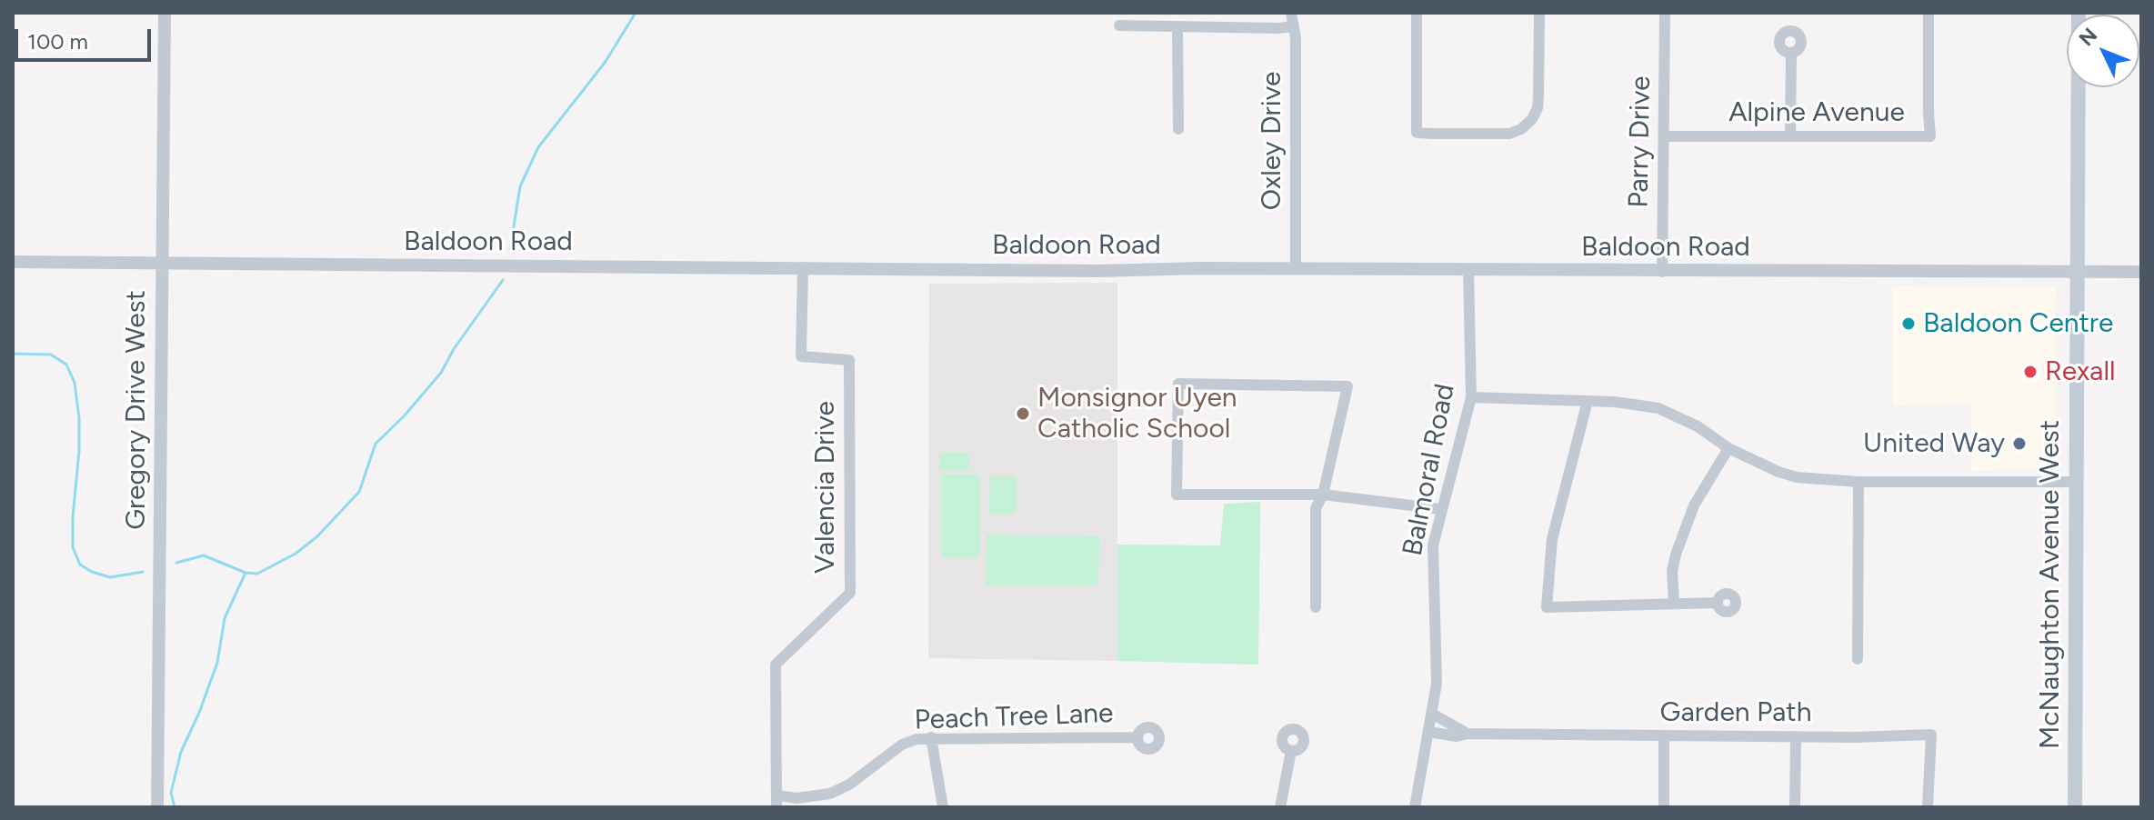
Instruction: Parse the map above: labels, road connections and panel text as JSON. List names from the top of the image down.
{
  "streets": {
    "main road": ["McNaughton Avenue West"],
    "street": [
      "Alpine Avenue",
      "Oxley Drive",
      "Parry Drive",
      "Baldoon Road",
      "Gregory Drive West",
      "Balmoral Road",
      "Valencia Drive",
      "Garden Path",
      "Peach Tree Lane"
    ]
  },
  "crossings": [
    ["Alpine Avenue", "Parry Drive"],
    ["Oxley Drive", "Baldoon Road"],
    ["Parry Drive", "Baldoon Road"],
    ["Baldoon Road", "Gregory Drive West"],
    ["Baldoon Road", "Balmoral Road"],
    ["Baldoon Road", "Valencia Drive"],
    ["Baldoon Road", "McNaughton Avenue West"],
    ["Balmoral Road", "Garden Path"],
    ["Valencia Drive", "Peach Tree Lane"]
  ],
  "places": [
    "Baldoon Centre",
    "Rexall",
    "Monsignor Uyen Catholic School",
    "United Way"
  ],
  "scale_bar": "100 m",
  "north": "top left"
}
